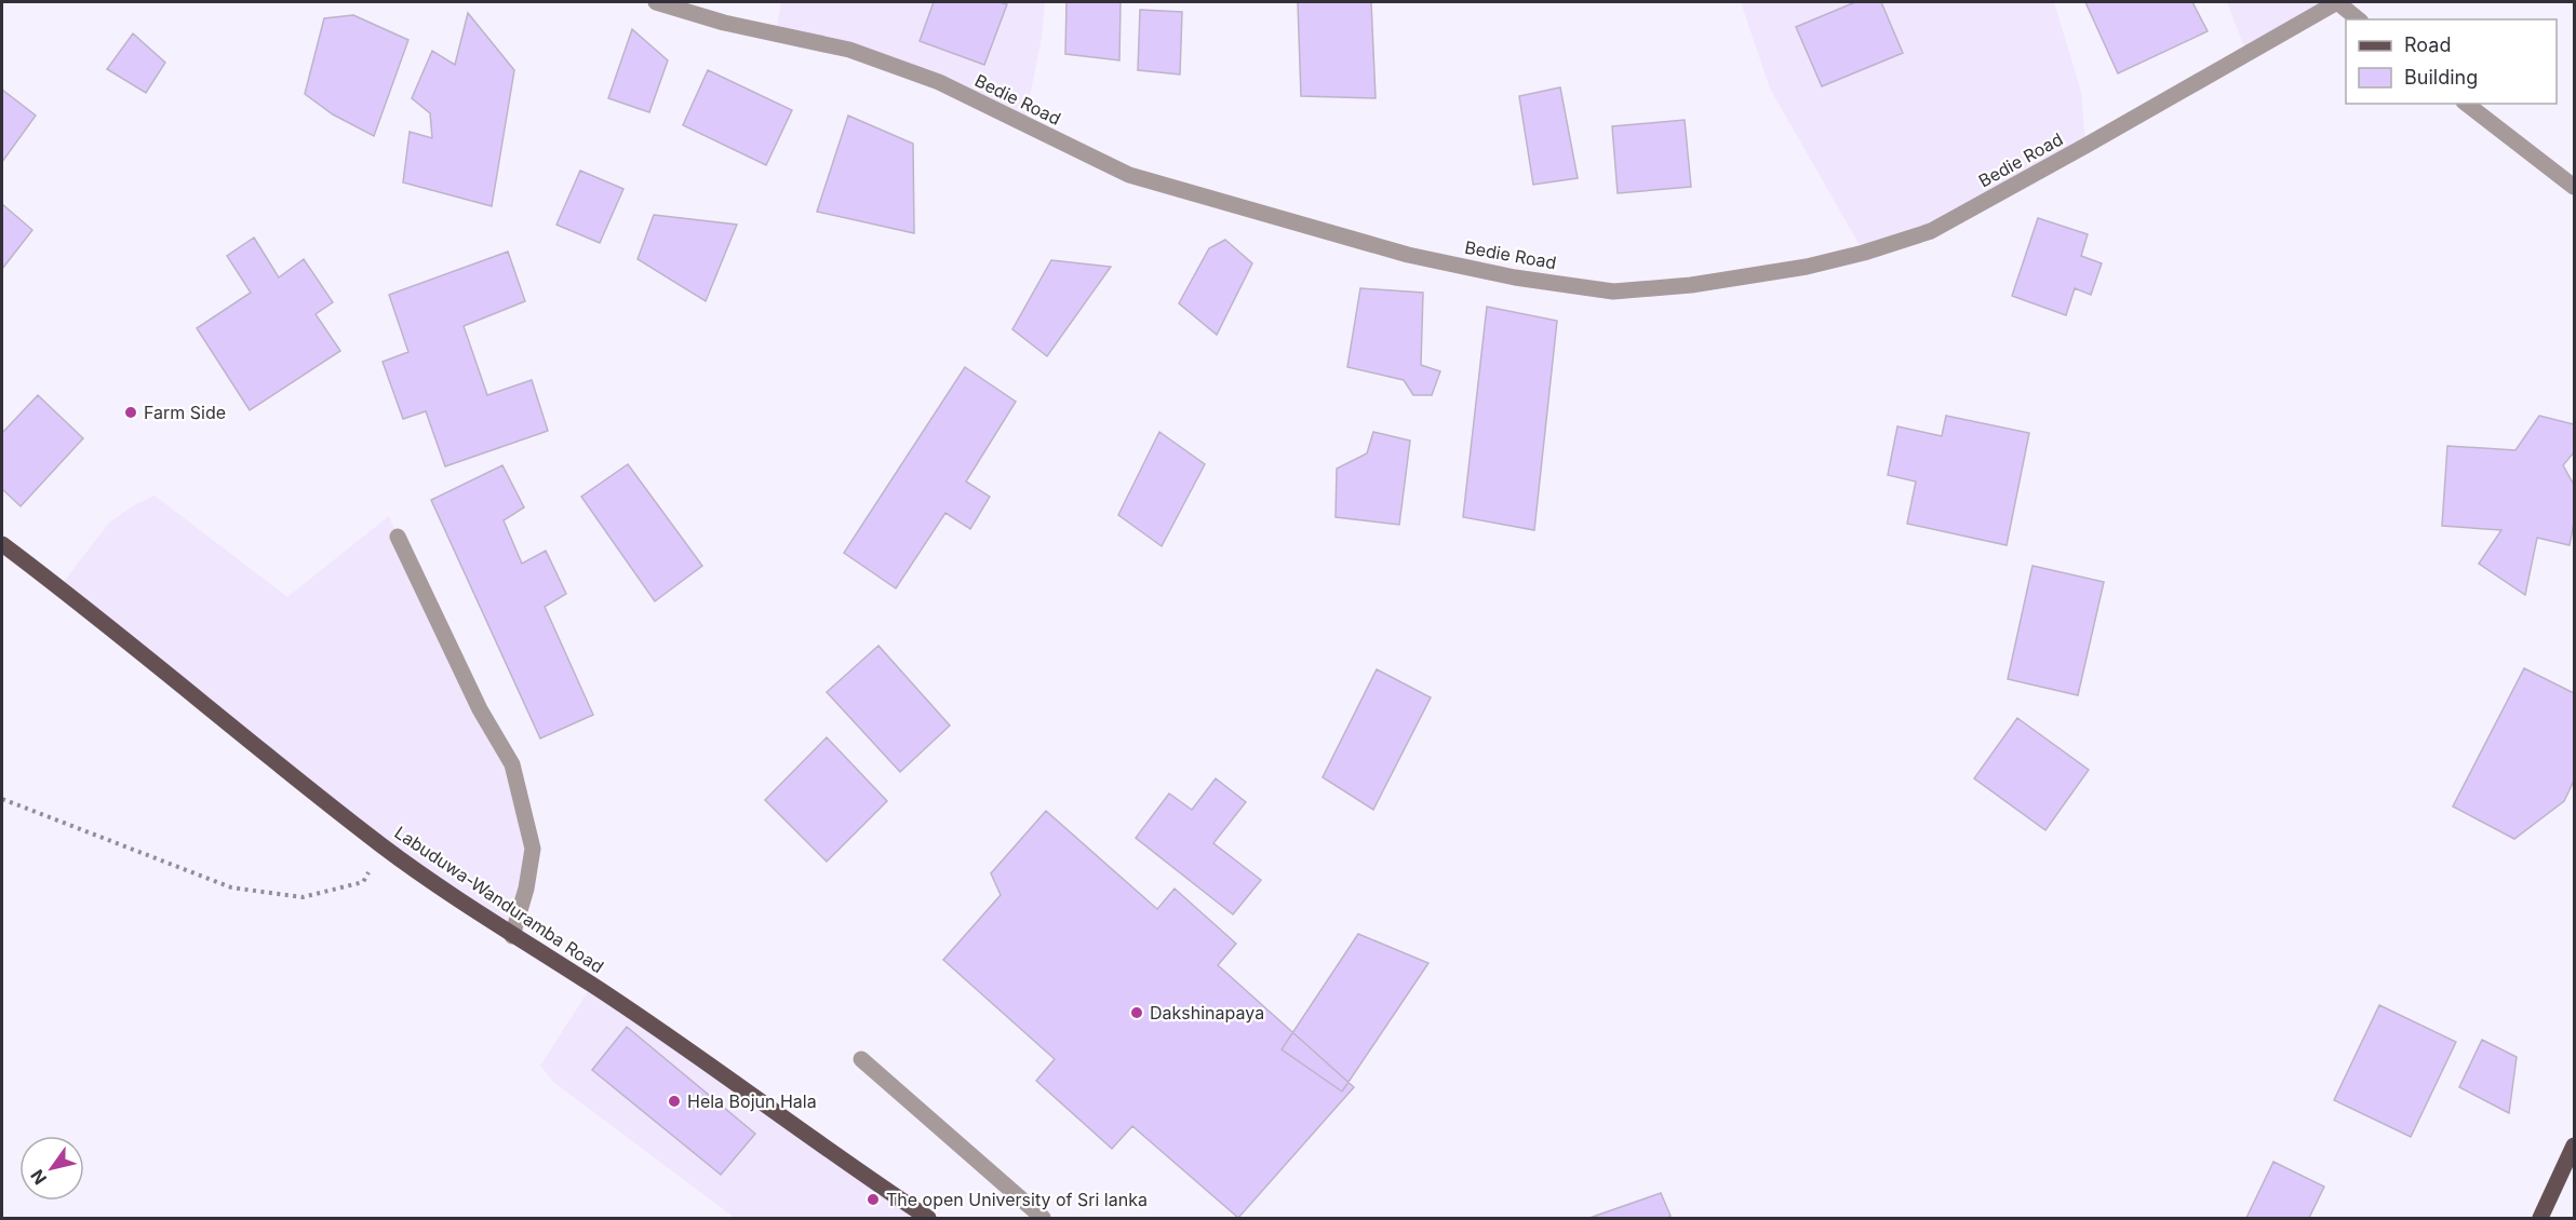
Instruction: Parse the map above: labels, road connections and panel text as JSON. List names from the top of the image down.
{
  "streets": {
    "main road": ["Labuduwa-Wanduramba Road"],
    "street": ["Bedie Road"]
  },
  "places": [
    "Farm Side",
    "Dakshinapaya",
    "Hela Bojun Hala",
    "The open University of Sri lanka"
  ],
  "legend": ["Road", "Building"],
  "north": "bottom left"
}
